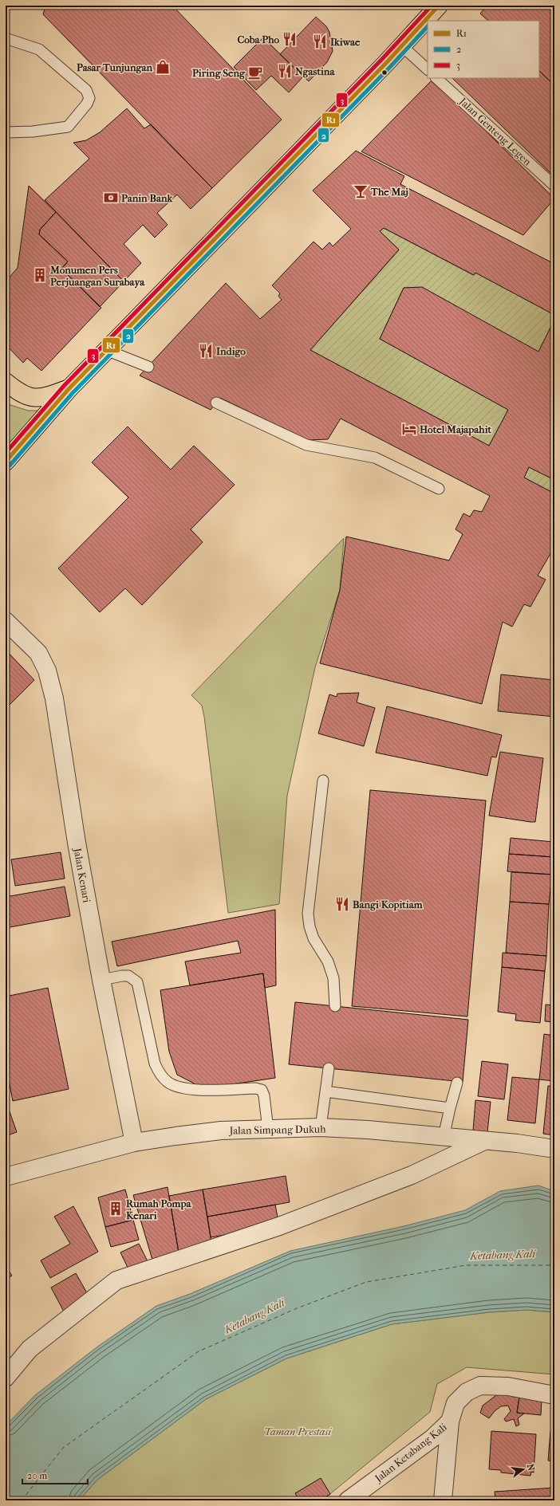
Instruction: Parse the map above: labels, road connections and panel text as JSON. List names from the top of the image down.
{
  "streets": {
    "street": ["Jalan Kenari", "Jalan Simpang Dukuh", "Jalan Ketabang Kali"],
    "lane": ["Jalan Genteng Legen"]
  },
  "crossings": [
    ["Jalan Kenari", "Jalan Simpang Dukuh"]
  ],
  "water": ["Ketabang Kali"],
  "parks": ["Taman Prestasi"],
  "places": {
    "restaurant": [
      "Coba Pho",
      "Ikiwae",
      "Ngastina",
      "Indigo",
      "Bangi Kopitiam"
    ],
    "shop": ["Pasar Tunjungan"],
    "cafe": ["Piring Seng"],
    "bar": ["The Maj"],
    "bank": ["Panin Bank"],
    "building": ["Monumen Pers Perjuangan Surabaya", "Rumah Pompa Kenari"],
    "hotel": ["Hotel Majapahit"]
  },
  "lines": ["transit line R1", "transit line 3", "transit line 2"],
  "legend": ["R1", "2", "3"],
  "scale_bar": "20 m",
  "north": "right"
}
